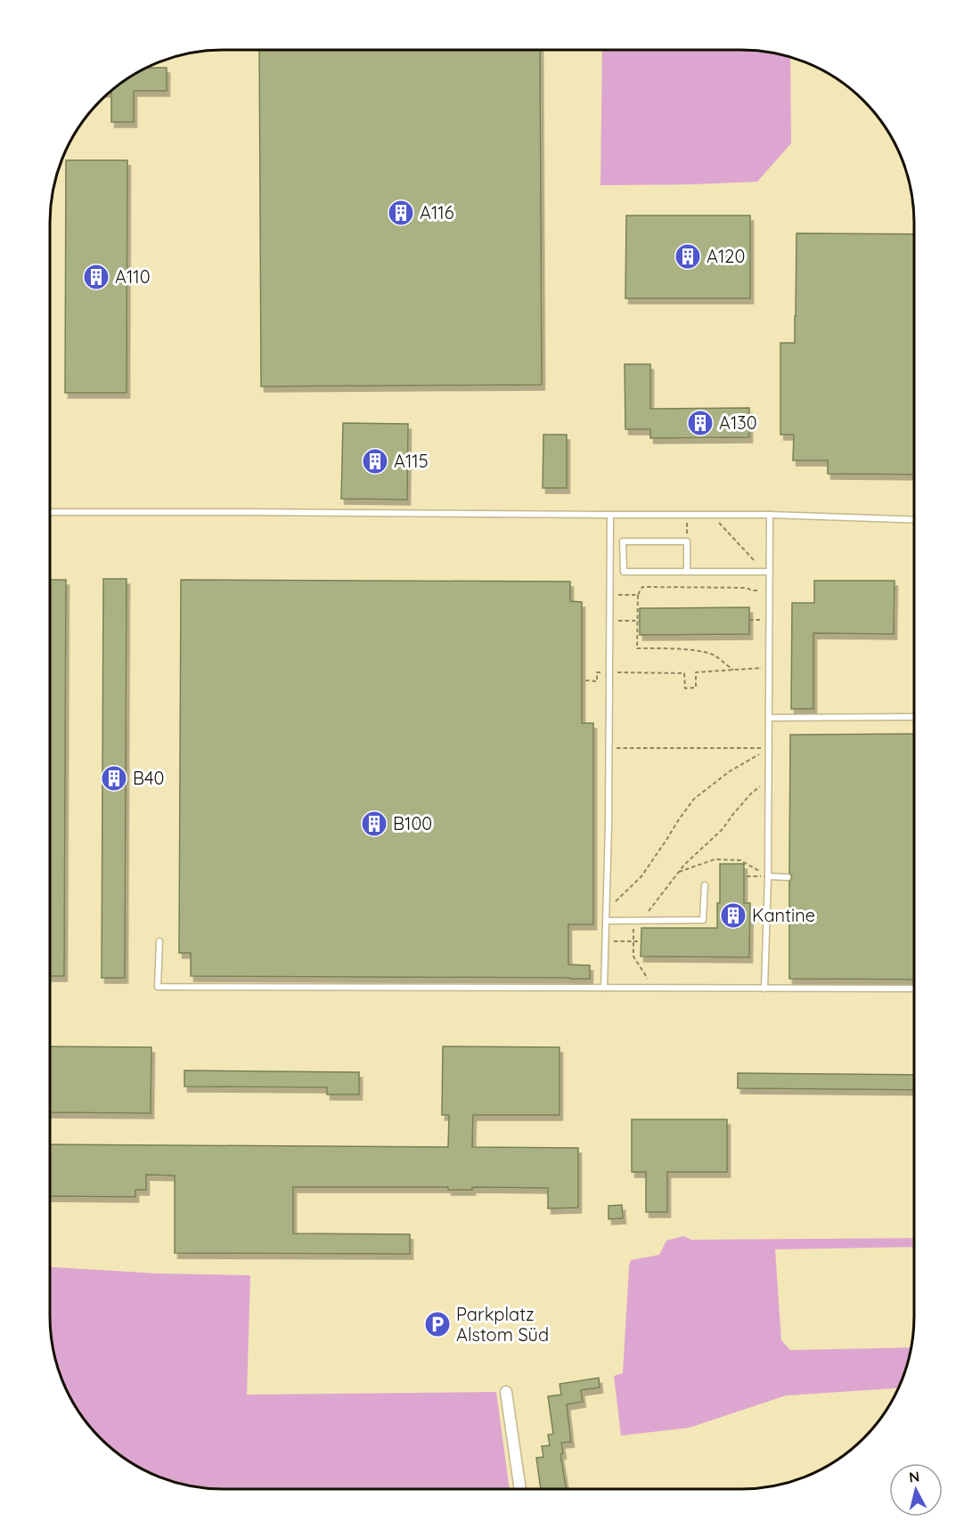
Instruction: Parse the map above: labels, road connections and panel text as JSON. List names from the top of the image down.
{
  "places": {
    "building": [
      "A116",
      "A120",
      "A110",
      "A130",
      "A115",
      "B40",
      "B100",
      "Kantine"
    ],
    "parking": ["Parkplatz Alstom Süd"]
  },
  "north": "top"
}
